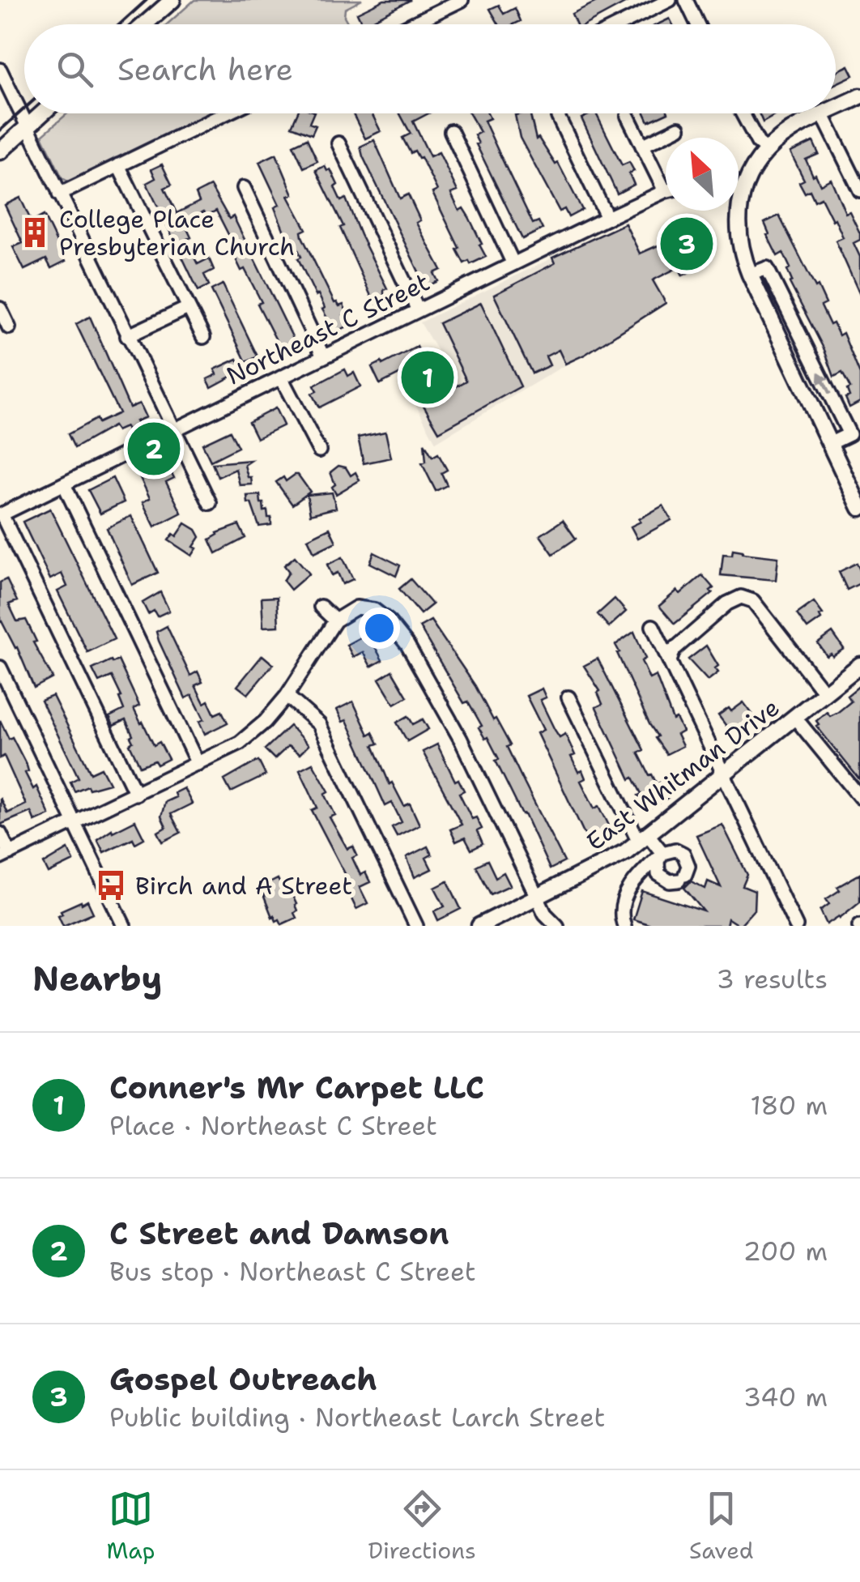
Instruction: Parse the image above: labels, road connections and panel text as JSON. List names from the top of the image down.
{
  "streets": {
    "main road": ["East Whitman Drive"],
    "street": ["Northeast C Street"]
  },
  "places": {
    "building": ["College Place Presbyterian Church"],
    "bus stop": ["Birch and A Street"]
  },
  "north": "top left",
  "page": {
    "search": "Search here",
    "pins": ["3", "1", "2"],
    "heading": ["Nearby", "3 results"],
    "list": [
      {
        "mark": "1",
        "name": "Conner's Mr Carpet LLC",
        "note": "Place · Northeast C Street",
        "value": "180 m"
      },
      {
        "mark": "2",
        "name": "C Street and Damson",
        "note": "Bus stop · Northeast C Street",
        "value": "200 m"
      },
      {
        "mark": "3",
        "name": "Gospel Outreach",
        "note": "Public building · Northeast Larch Street",
        "value": "340 m"
      }
    ],
    "nav": ["Map", "Directions", "Saved"]
  }
}
